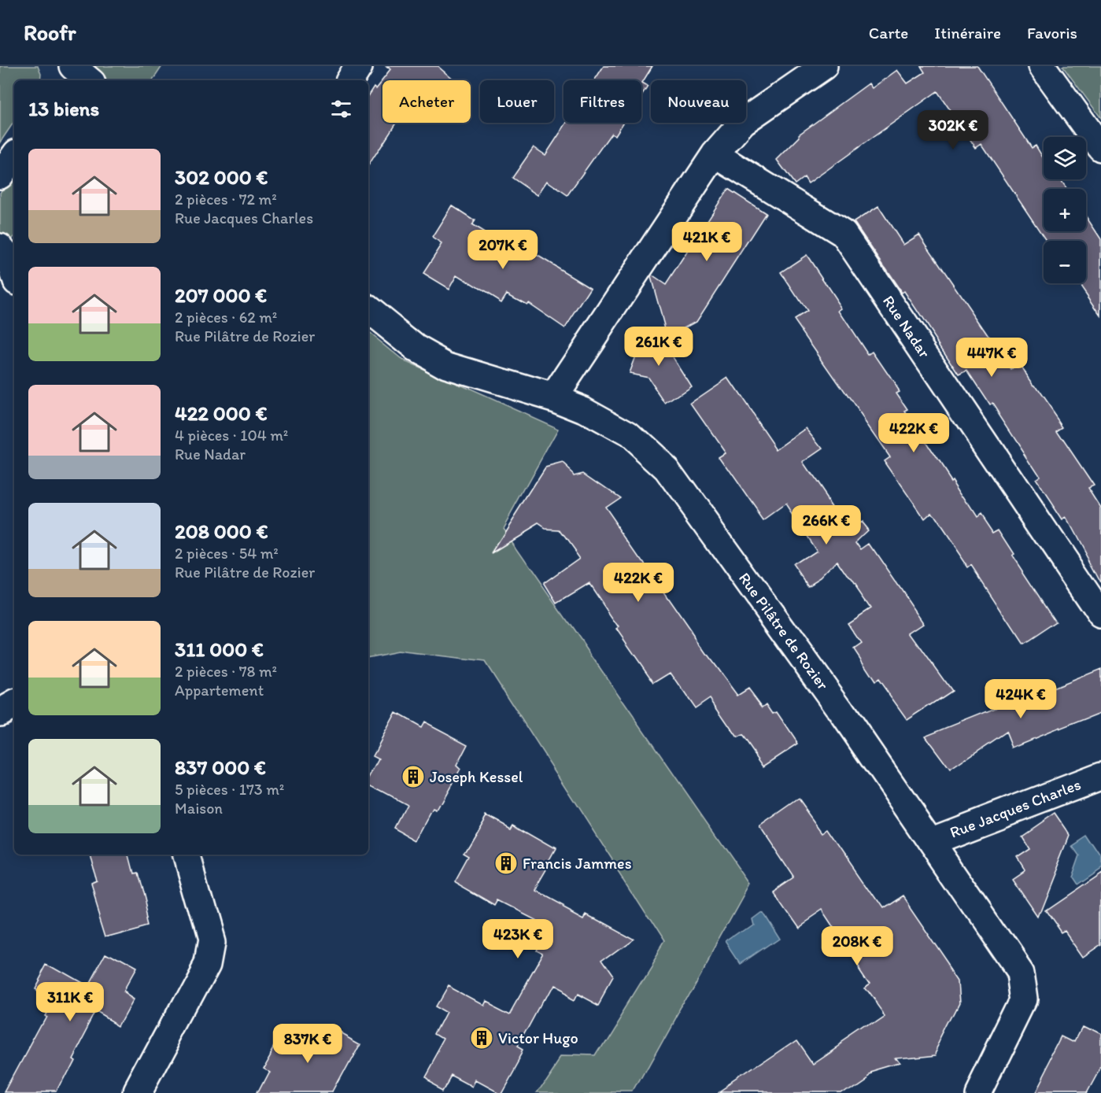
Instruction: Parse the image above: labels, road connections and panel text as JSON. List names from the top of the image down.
{
  "streets": {
    "street": ["Rue Nadar", "Rue Pilâtre de Rozier", "Rue Jacques Charles"]
  },
  "crossings": [
    ["Rue Pilâtre de Rozier", "Rue Jacques Charles"]
  ],
  "places": {
    "building": ["Joseph Kessel", "Francis Jammes", "Victor Hugo"]
  },
  "page": {
    "header": "Roofr",
    "nav": ["Carte", "Itinéraire", "Favoris"],
    "chip": [
      "Acheter",
      "Louer",
      "Filtres",
      "Nouveau"
    ],
    "heading": "13 biens",
    "price": [
      "302K €",
      "421K €",
      "207K €",
      "261K €",
      "447K €",
      "422K €",
      "266K €",
      "422K €",
      "424K €",
      "423K €",
      "208K €",
      "311K €",
      "837K €"
    ],
    "map_buttons": ["+", "−"],
    "list": [
      {
        "name": "302 000 €",
        "note": "2 pièces · 72 m² · Rue Jacques Charles"
      },
      {
        "name": "207 000 €",
        "note": "2 pièces · 62 m² · Rue Pilâtre de Rozier"
      },
      {
        "name": "422 000 €",
        "note": "4 pièces · 104 m² · Rue Nadar"
      },
      {
        "name": "208 000 €",
        "note": "2 pièces · 54 m² · Rue Pilâtre de Rozier"
      },
      {
        "name": "311 000 €",
        "note": "2 pièces · 78 m² · Appartement"
      },
      {
        "name": "837 000 €",
        "note": "5 pièces · 173 m² · Maison"
      }
    ]
  }
}
